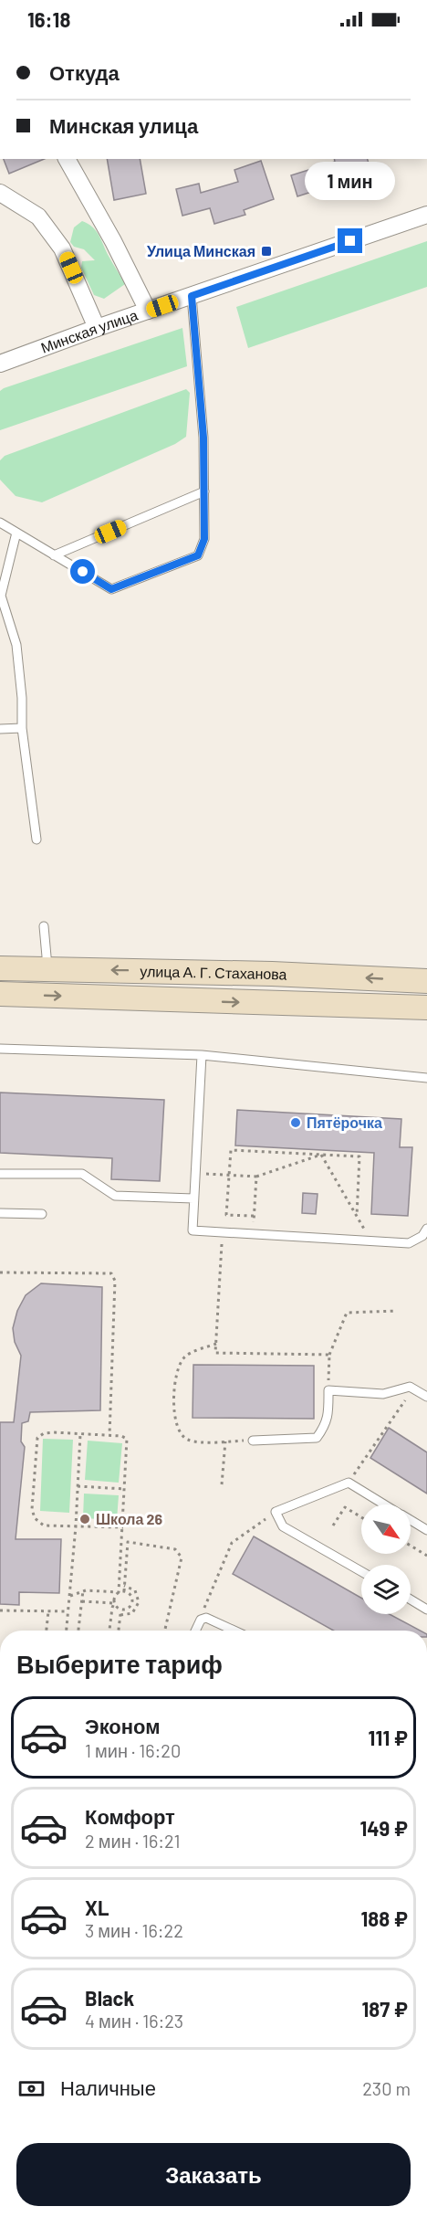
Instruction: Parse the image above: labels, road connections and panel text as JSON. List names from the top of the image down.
{
  "streets": {
    "main road": ["улица А. Г. Стаханова"],
    "street": ["Минская улица"]
  },
  "places": {
    "transit": ["Улица Минская"],
    "other": ["Пятёрочка", "Школа 26"]
  },
  "north": "bottom right",
  "page": {
    "status": "16:18",
    "banner": ["Откуда", "Минская улица"],
    "bubble": "1 мин",
    "heading": "Выберите тариф",
    "list": [
      {
        "name": "Эконом",
        "note": "1 мин · 16:20",
        "value": "111 ₽"
      },
      {
        "name": "Комфорт",
        "note": "2 мин · 16:21",
        "value": "149 ₽"
      },
      {
        "name": "XL",
        "note": "3 мин · 16:22",
        "value": "188 ₽"
      },
      {
        "name": "Black",
        "note": "4 мин · 16:23",
        "value": "187 ₽"
      }
    ],
    "pay": ["Наличные", "230 m"],
    "buttons": "Заказать"
  }
}
